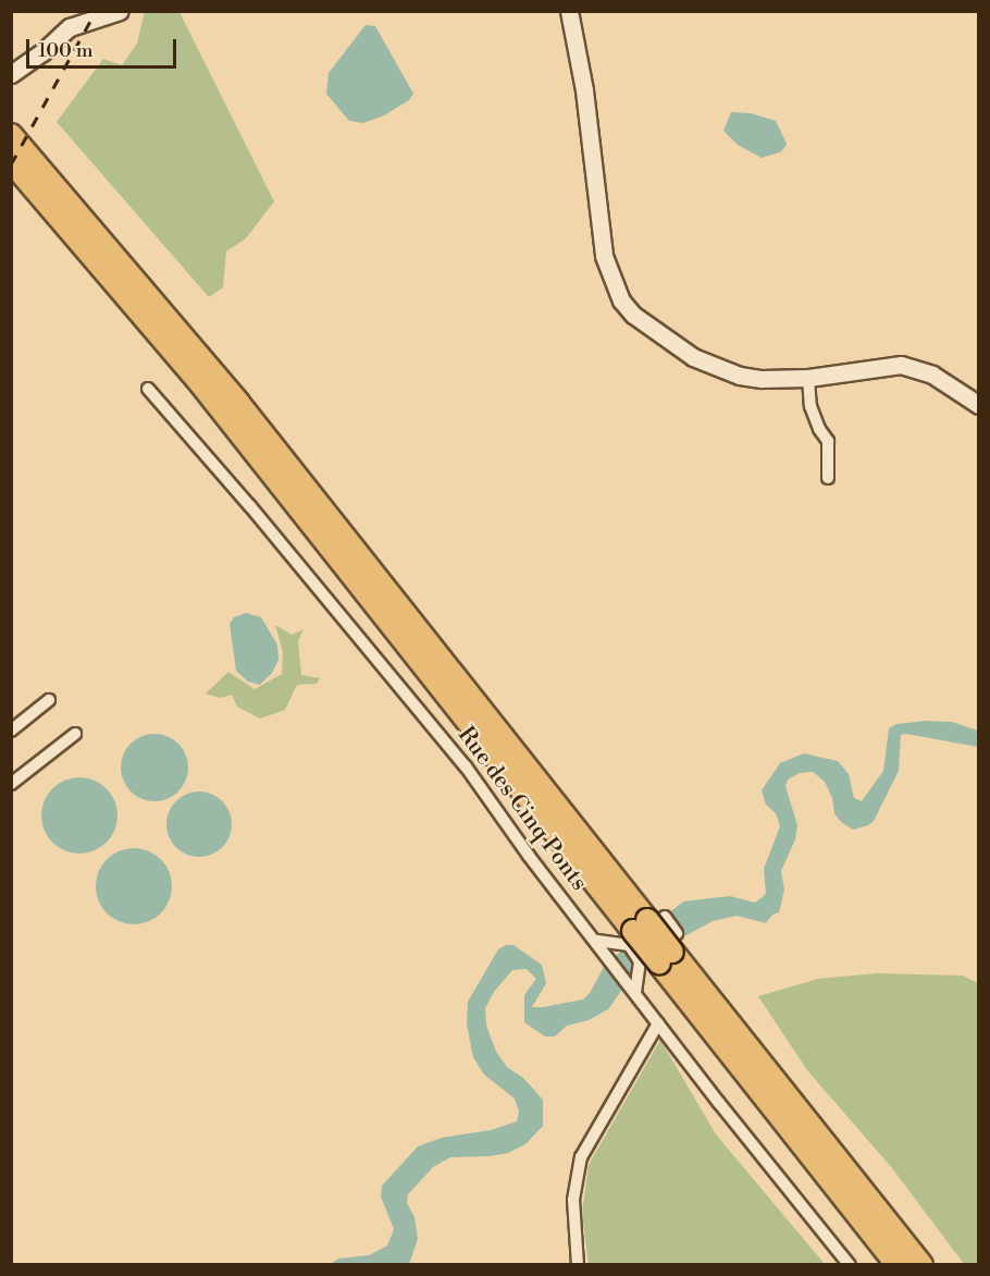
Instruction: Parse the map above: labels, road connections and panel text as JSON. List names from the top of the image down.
{
  "streets": {
    "street": ["Rue des Cinq Ponts"]
  },
  "scale_bar": "100 m"
}
